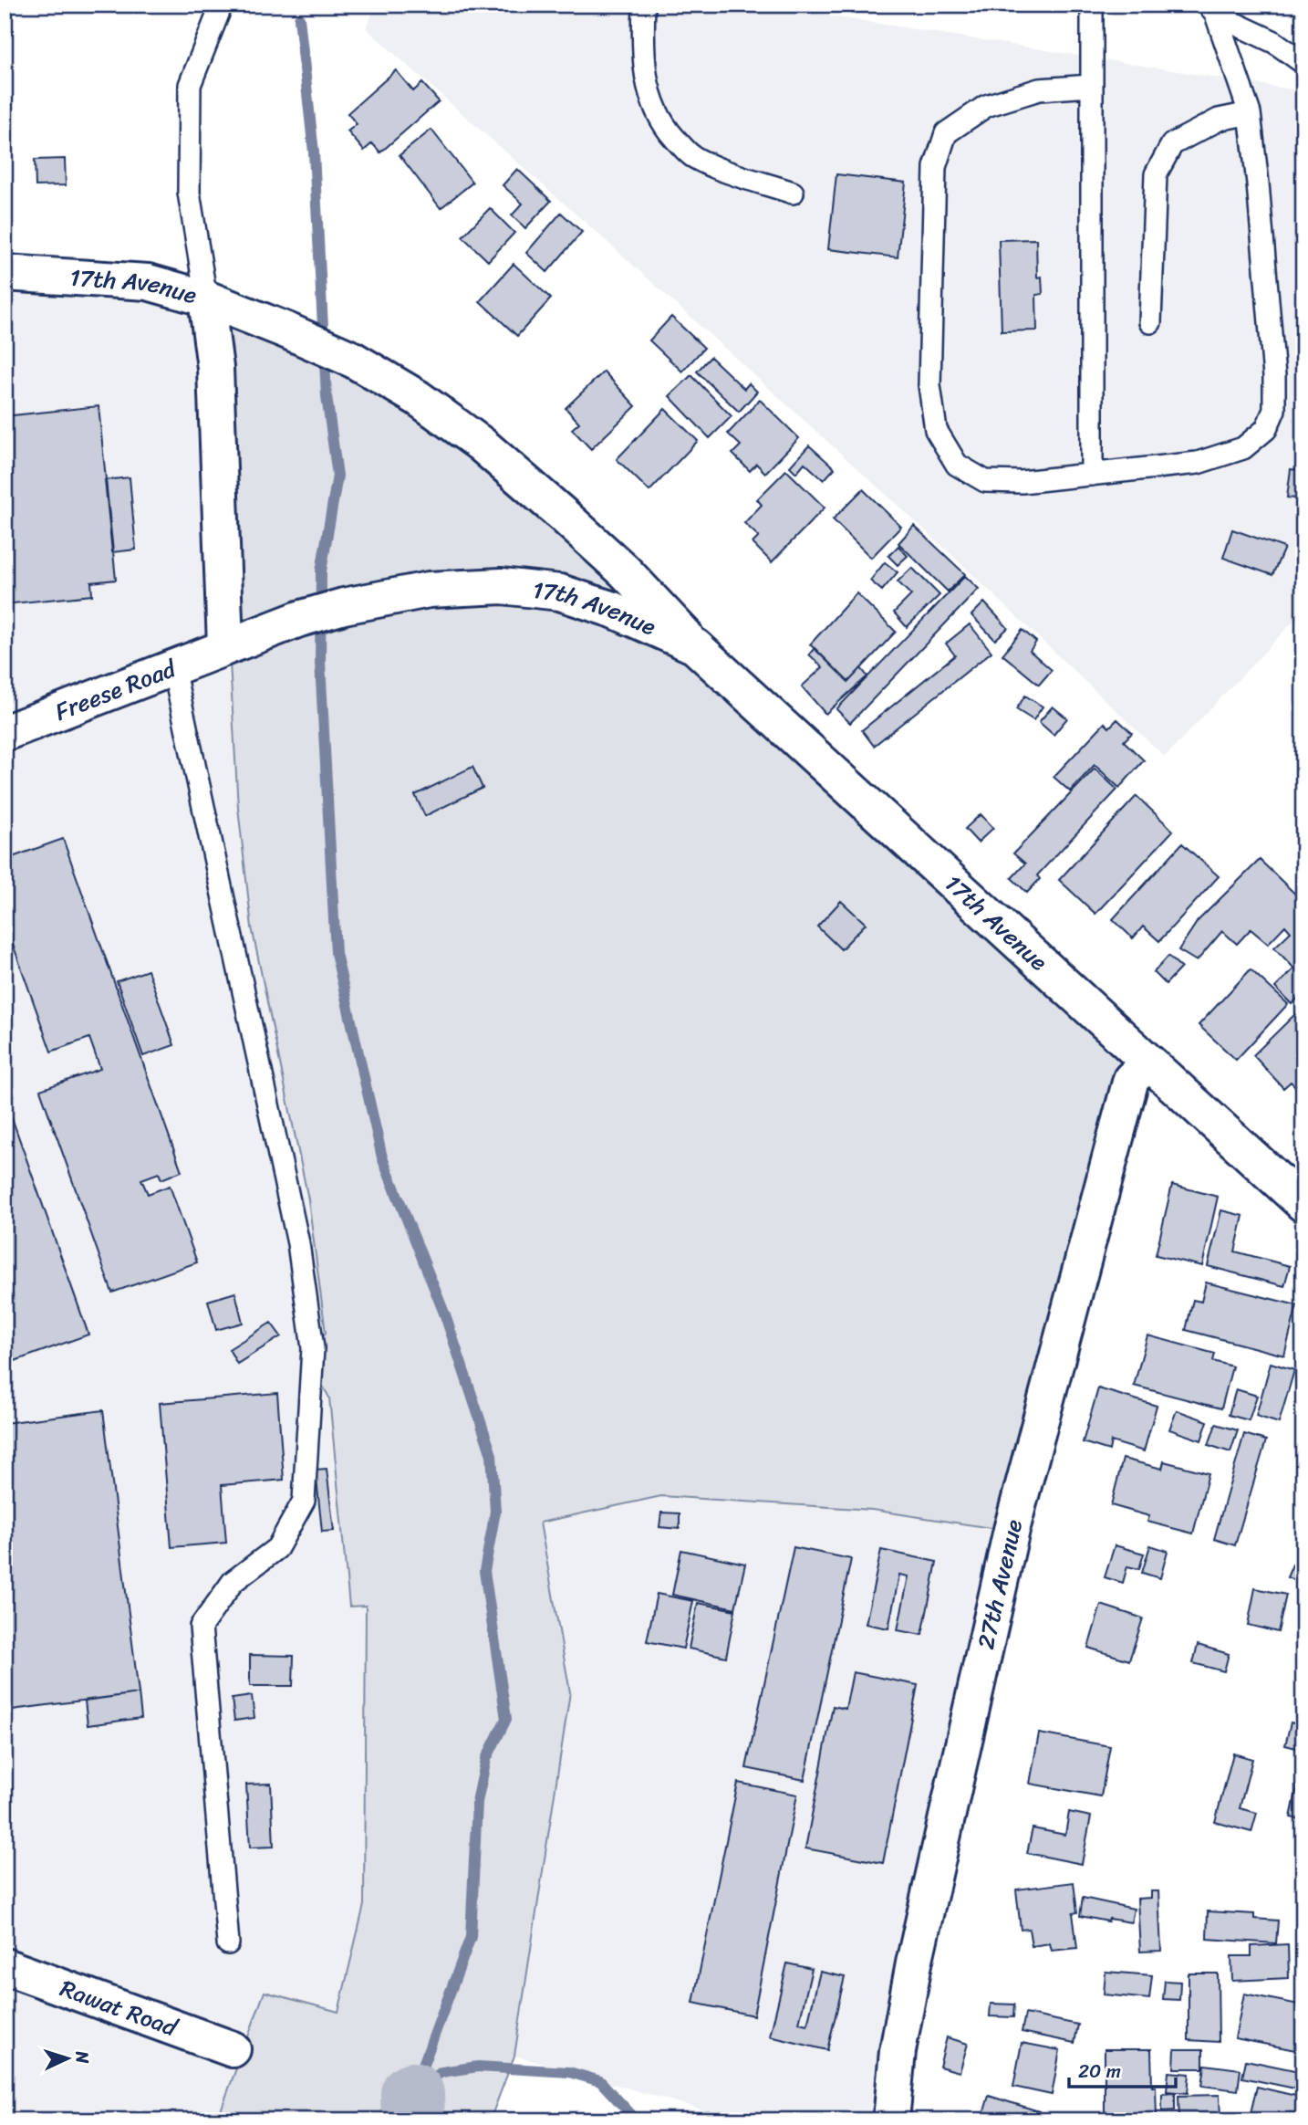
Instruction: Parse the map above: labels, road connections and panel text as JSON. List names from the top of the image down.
{
  "streets": {
    "street": [
      "17th Avenue",
      "Freese Road",
      "27th Avenue",
      "Rawat Road"
    ]
  },
  "crossings": [
    ["17th Avenue", "Freese Road"],
    ["17th Avenue", "27th Avenue"]
  ],
  "scale_bar": "20 m",
  "north": "right"
}
